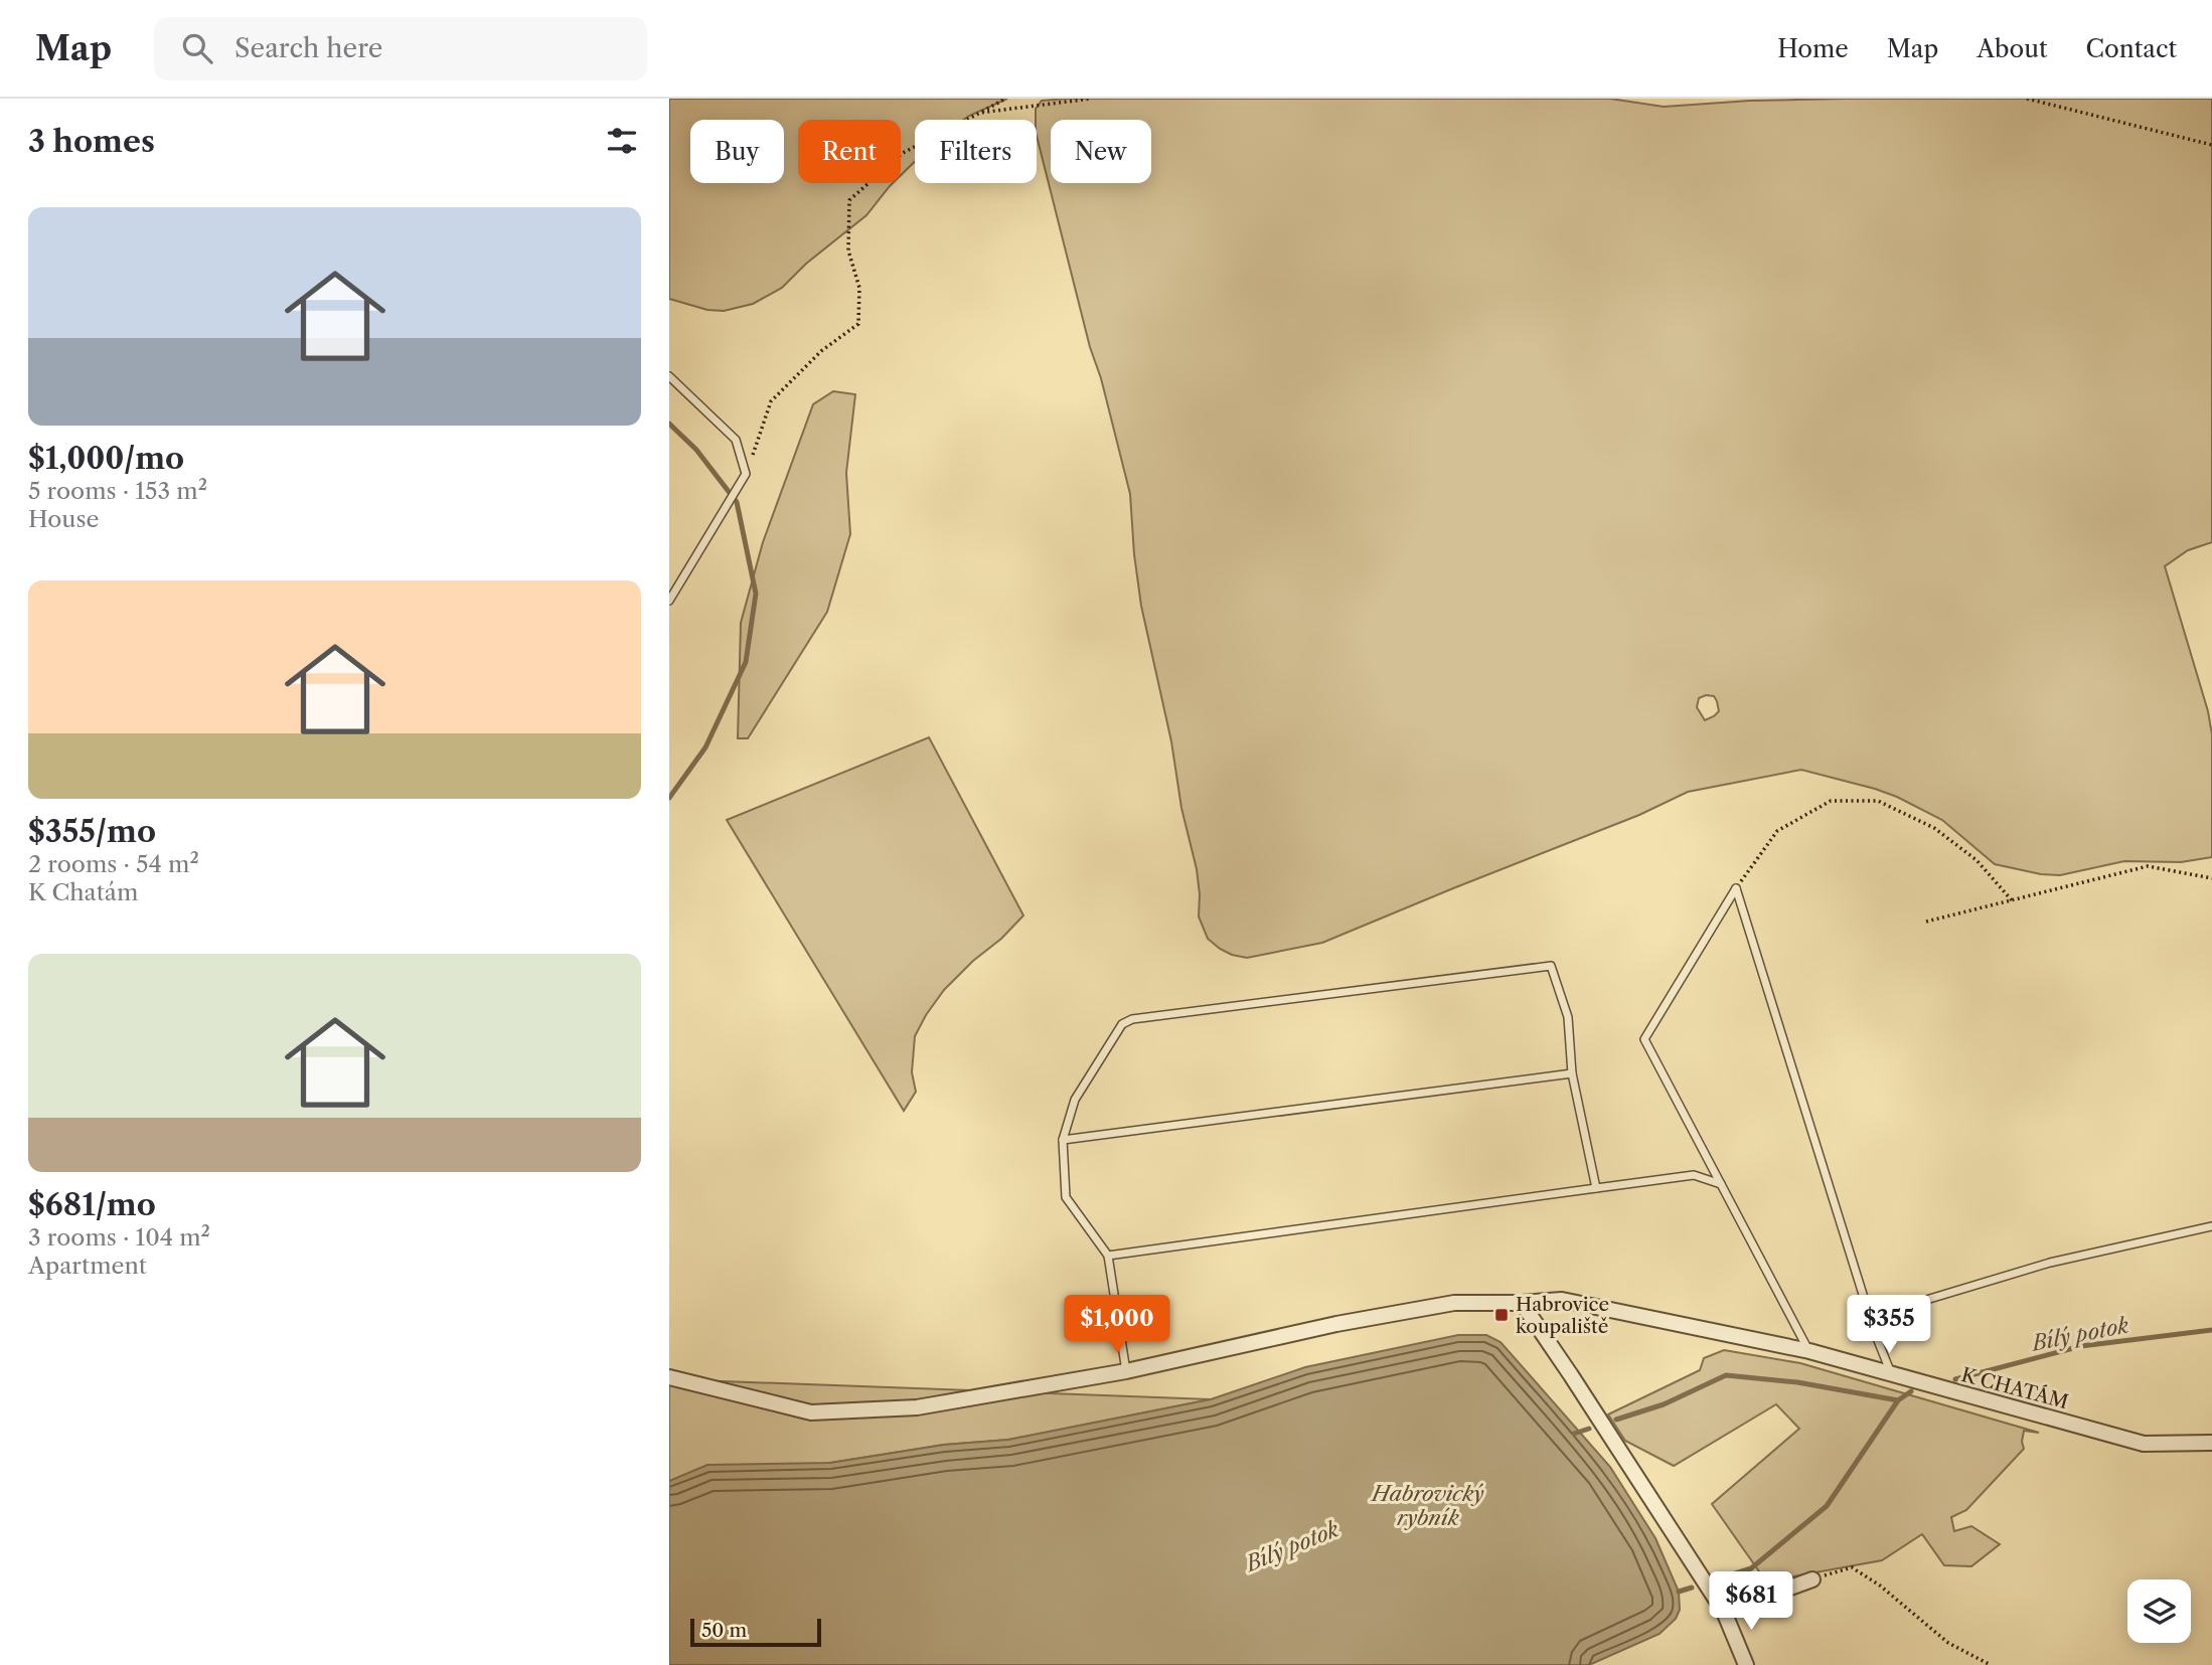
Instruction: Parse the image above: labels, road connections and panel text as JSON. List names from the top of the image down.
{
  "streets": {
    "street": ["K CHATÁM"]
  },
  "water": ["Bílý potok", "Habrovický rybník"],
  "places": {
    "transit": ["Habrovice koupaliště"]
  },
  "scale_bar": "50 m",
  "page": {
    "header": "Map",
    "search": "Search here",
    "nav": [
      "Home",
      "Map",
      "About",
      "Contact"
    ],
    "heading": "3 homes",
    "chip": [
      "Buy",
      "Rent",
      "Filters",
      "New"
    ],
    "list": [
      {
        "name": "$1,000/mo",
        "note": "5 rooms · 153 m² · House"
      },
      {
        "name": "$355/mo",
        "note": "2 rooms · 54 m² · K Chatám"
      },
      {
        "name": "$681/mo",
        "note": "3 rooms · 104 m² · Apartment"
      }
    ],
    "price": ["$1,000", "$355", "$681"],
    "scale": "50 m"
  }
}
